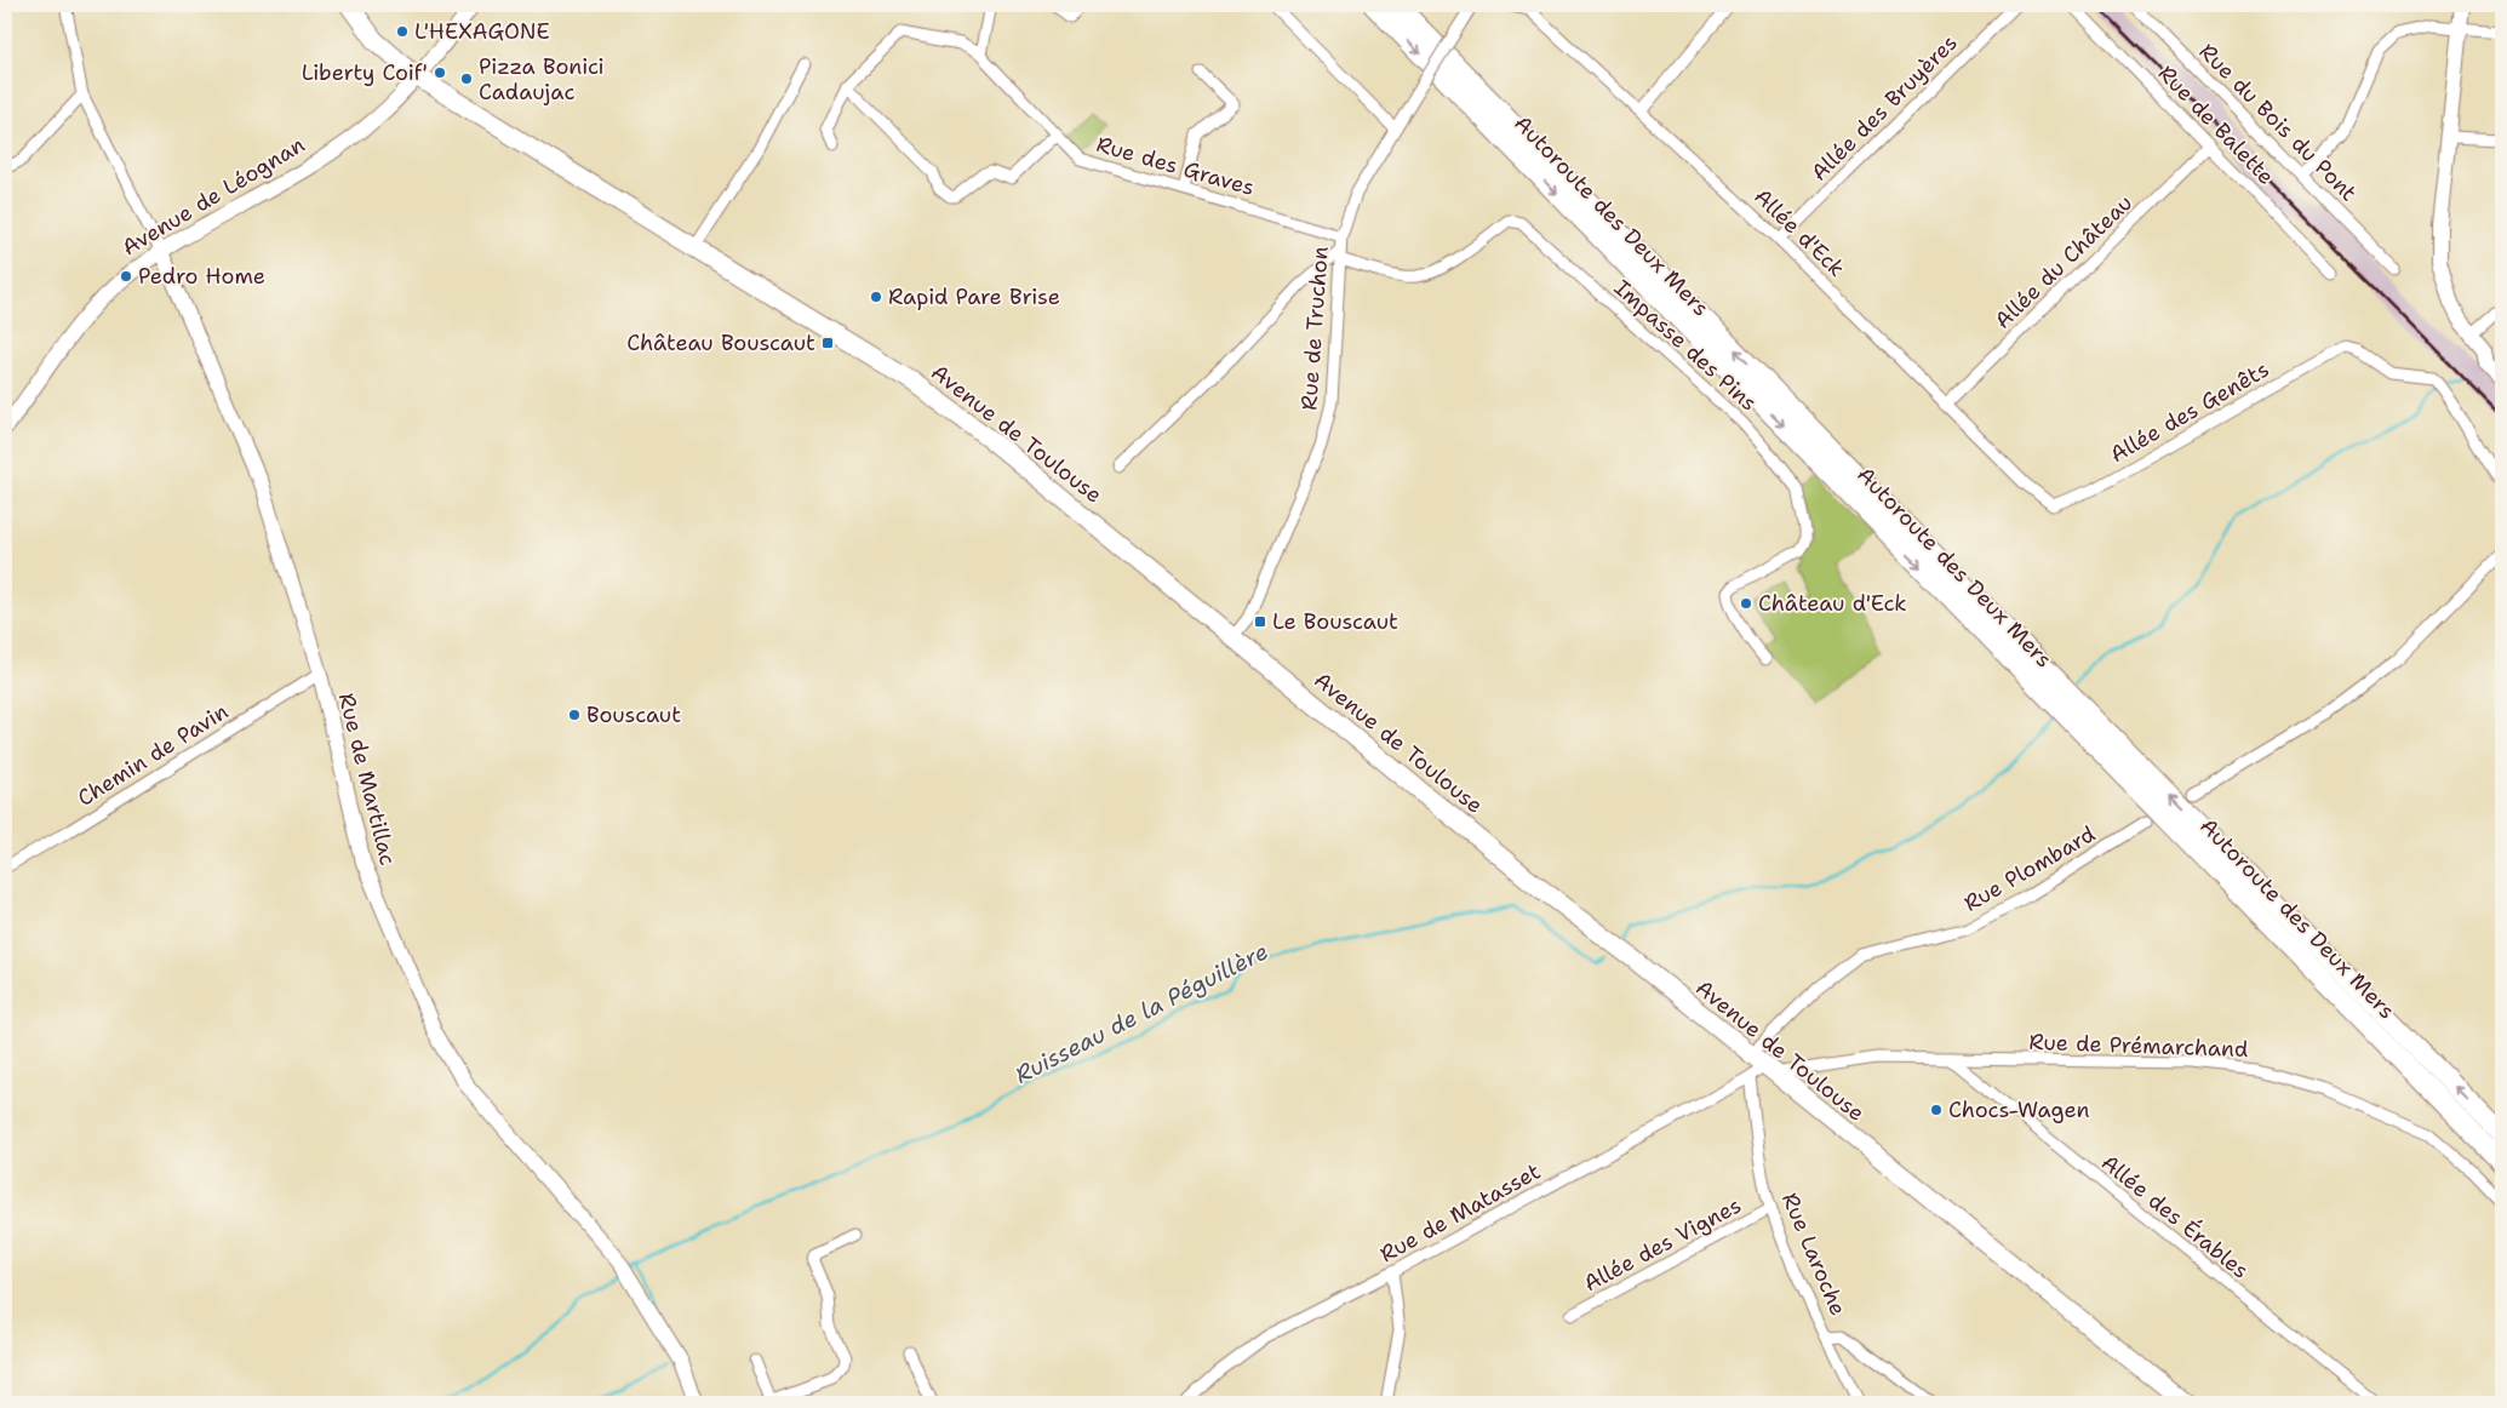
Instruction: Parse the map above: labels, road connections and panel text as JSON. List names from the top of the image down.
{
  "streets": {
    "highway": ["Autoroute des Deux Mers"],
    "main road": ["Avenue de Toulouse"],
    "street": [
      "Allée des Bruyères",
      "Rue du Bois du Pont",
      "Rue de Balette",
      "Rue des Graves",
      "Avenue de Léognan",
      "Allée d'Eck",
      "Allée du Château",
      "Rue de Truchon",
      "Impasse des Pins",
      "Allée des Genêts",
      "Chemin de Pavin",
      "Rue de Martillac",
      "Rue Plombard",
      "Rue de Prémarchand",
      "Rue de Matasset",
      "Allée des Érables",
      "Allée des Vignes",
      "Rue Laroche"
    ]
  },
  "crossings": [
    ["Allée des Bruyères", "Allée d'Eck"],
    ["Rue de Balette", "Allée du Château"],
    ["Rue des Graves", "Rue de Truchon"],
    ["Avenue de Léognan", "Avenue de Toulouse"],
    ["Avenue de Léognan", "Rue de Martillac"],
    ["Allée d'Eck", "Allée du Château"],
    ["Allée d'Eck", "Allée des Genêts"],
    ["Rue de Truchon", "Impasse des Pins"],
    ["Rue de Truchon", "Avenue de Toulouse"],
    ["Avenue de Toulouse", "Rue Plombard"],
    ["Avenue de Toulouse", "Rue de Prémarchand"],
    ["Avenue de Toulouse", "Rue de Matasset"],
    ["Avenue de Toulouse", "Rue Laroche"],
    ["Chemin de Pavin", "Rue de Martillac"],
    ["Rue Plombard", "Rue de Prémarchand"],
    ["Rue Plombard", "Rue de Matasset"],
    ["Rue Plombard", "Rue Laroche"],
    ["Rue de Prémarchand", "Rue de Matasset"],
    ["Rue de Prémarchand", "Allée des Érables"],
    ["Rue de Prémarchand", "Rue Laroche"],
    ["Rue de Matasset", "Rue Laroche"],
    ["Allée des Vignes", "Rue Laroche"]
  ],
  "water": ["Ruisseau de la Péguillère"],
  "places": {
    "other": [
      "L'HEXAGONE",
      "Liberty Coif'",
      "Pizza Bonici Cadaujac",
      "Pedro Home",
      "Rapid Pare Brise",
      "Château d'Eck",
      "Bouscaut",
      "Chocs-Wagen"
    ],
    "transit": ["Château Bouscaut", "Le Bouscaut"]
  }
}
